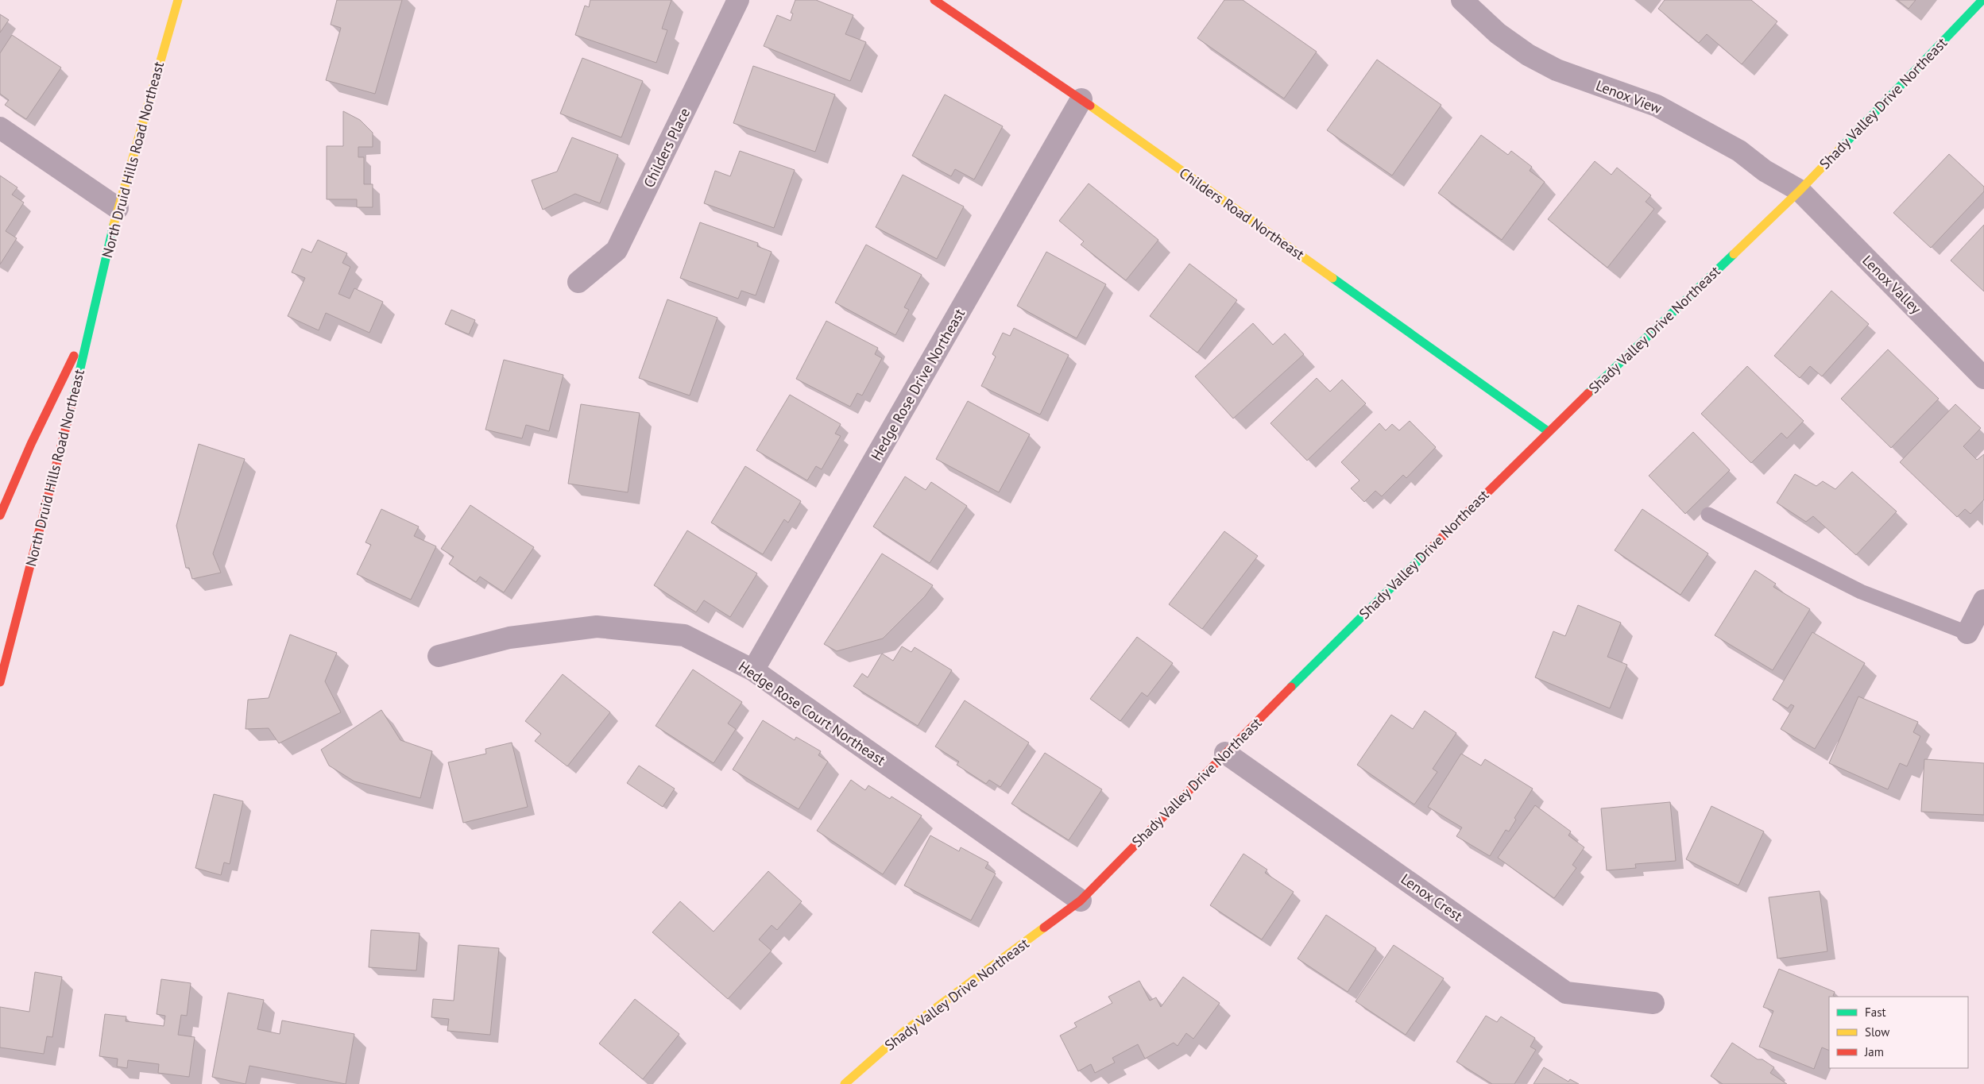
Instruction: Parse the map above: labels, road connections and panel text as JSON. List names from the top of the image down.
{
  "streets": {
    "street": [
      "Lenox View",
      "Shady Valley Drive Northeast",
      "Childers Place",
      "North Druid Hills Road Northeast",
      "Childers Road Northeast",
      "Lenox Valley",
      "Hedge Rose Drive Northeast",
      "Hedge Rose Court Northeast",
      "Lenox Crest"
    ]
  },
  "crossings": [
    ["Lenox View", "Shady Valley Drive Northeast"],
    ["Lenox View", "Lenox Valley"],
    ["Shady Valley Drive Northeast", "Childers Road Northeast"],
    ["Shady Valley Drive Northeast", "Lenox Valley"],
    ["Shady Valley Drive Northeast", "Hedge Rose Court Northeast"],
    ["Shady Valley Drive Northeast", "Lenox Crest"],
    ["Childers Road Northeast", "Hedge Rose Drive Northeast"],
    ["Hedge Rose Drive Northeast", "Hedge Rose Court Northeast"]
  ],
  "legend": ["Fast", "Slow", "Jam"]
}
